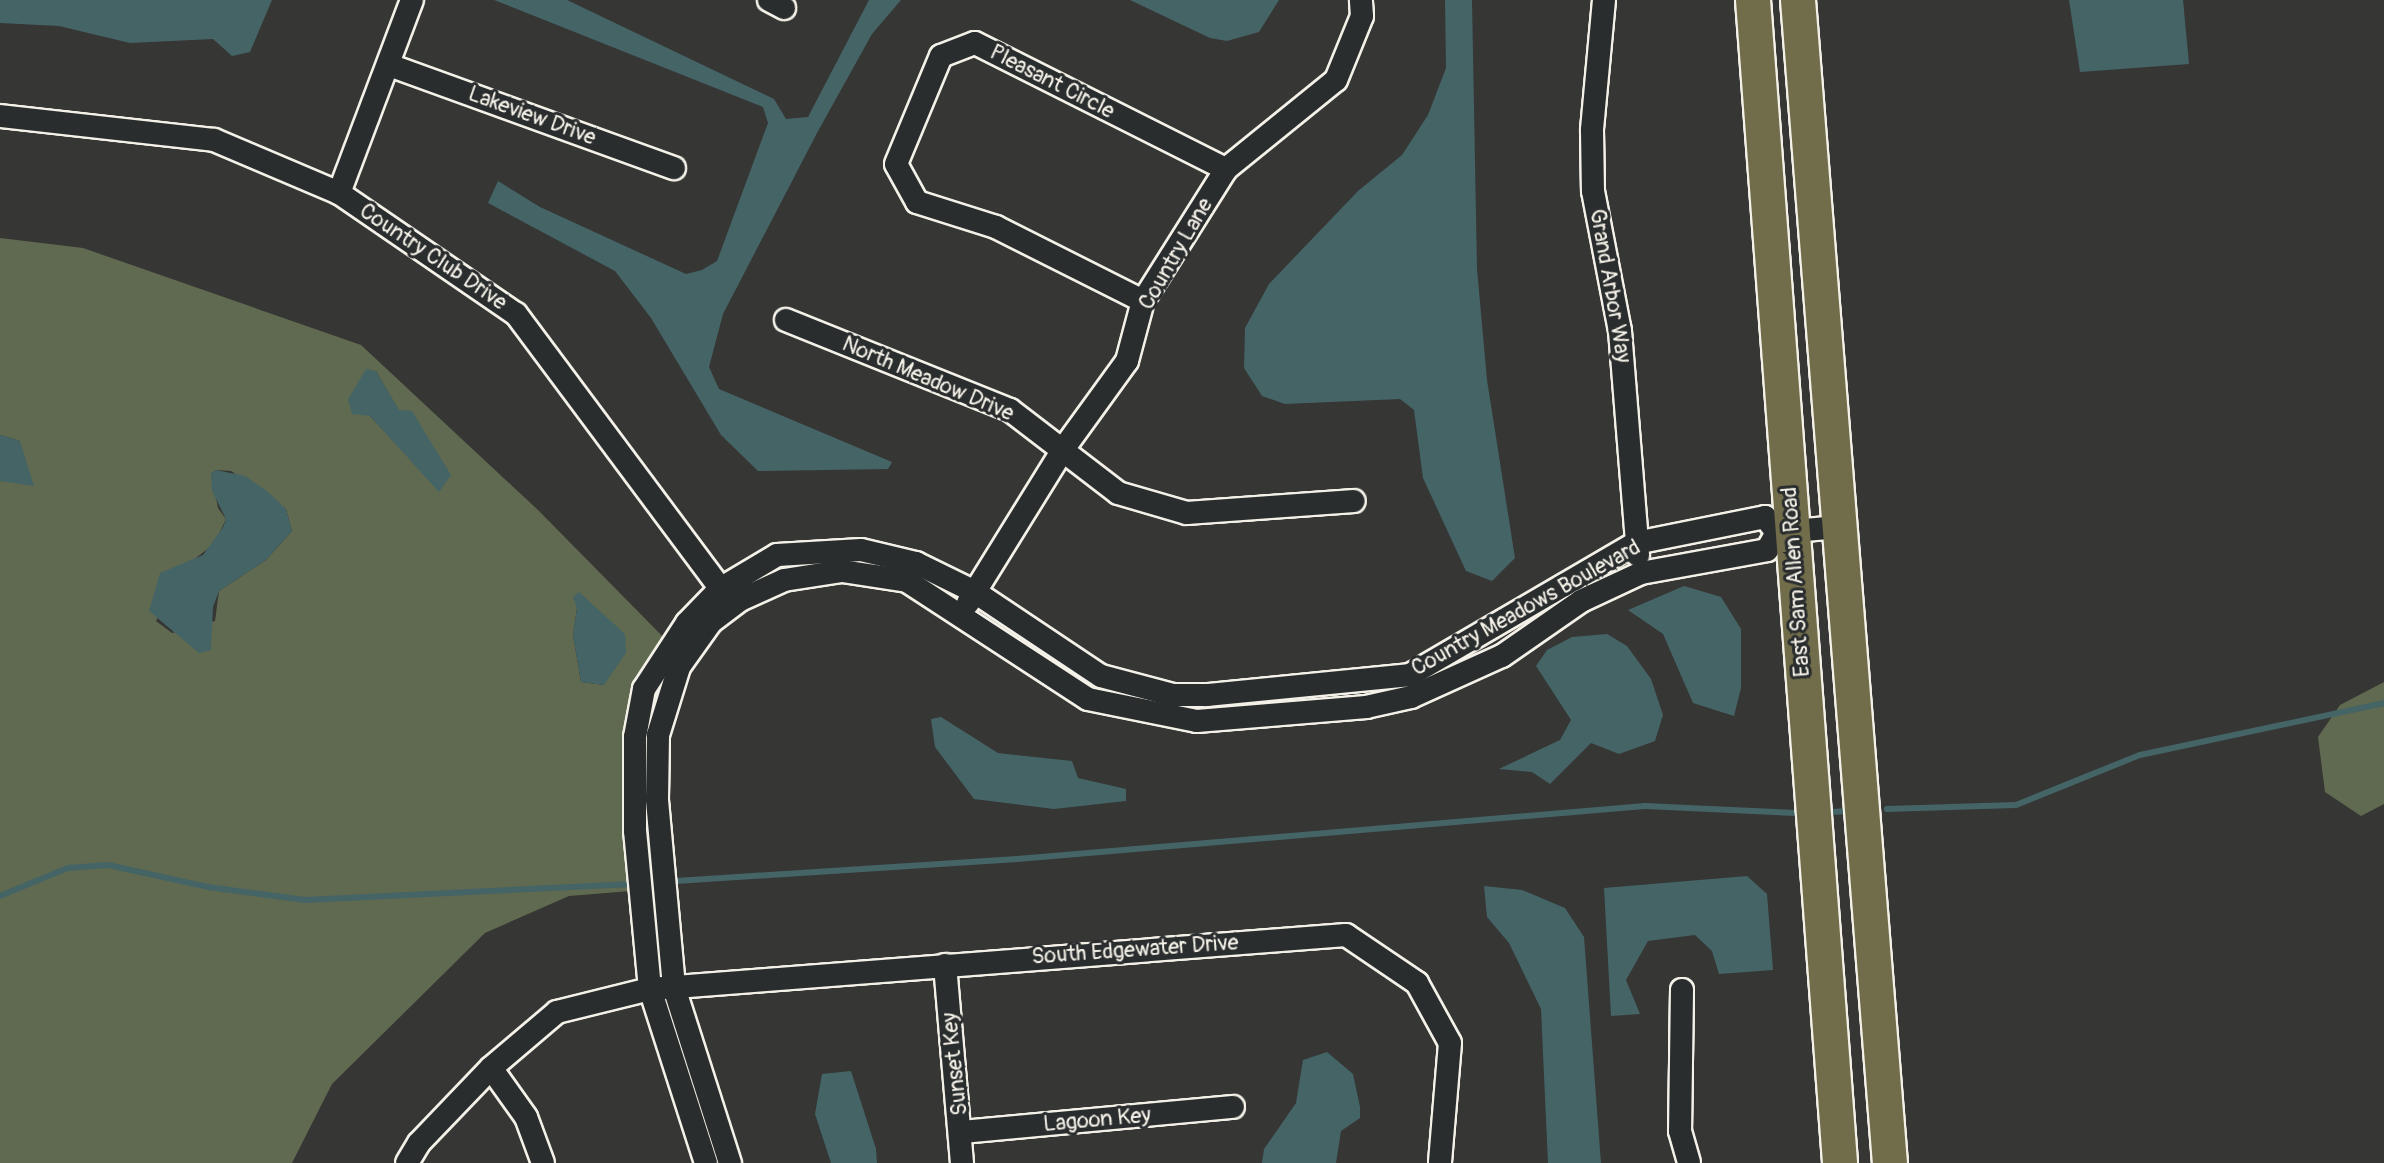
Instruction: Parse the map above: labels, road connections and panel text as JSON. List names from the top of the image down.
{
  "streets": {
    "main road": ["East Sam Allen Road"],
    "street": [
      "Pleasant Circle",
      "Lakeview Drive",
      "Country Lane",
      "Country Club Drive",
      "Grand Arbor Way",
      "North Meadow Drive",
      "Country Meadows Boulevard",
      "South Edgewater Drive",
      "Sunset Key",
      "Lagoon Key"
    ]
  },
  "crossings": [
    ["Pleasant Circle", "Country Lane"],
    ["Country Lane", "North Meadow Drive"],
    ["Country Lane", "Country Meadows Boulevard"],
    ["Country Club Drive", "Country Meadows Boulevard"],
    ["Grand Arbor Way", "Country Meadows Boulevard"],
    ["East Sam Allen Road", "Country Meadows Boulevard"],
    ["Country Meadows Boulevard", "South Edgewater Drive"],
    ["South Edgewater Drive", "Sunset Key"],
    ["Sunset Key", "Lagoon Key"]
  ]
}
